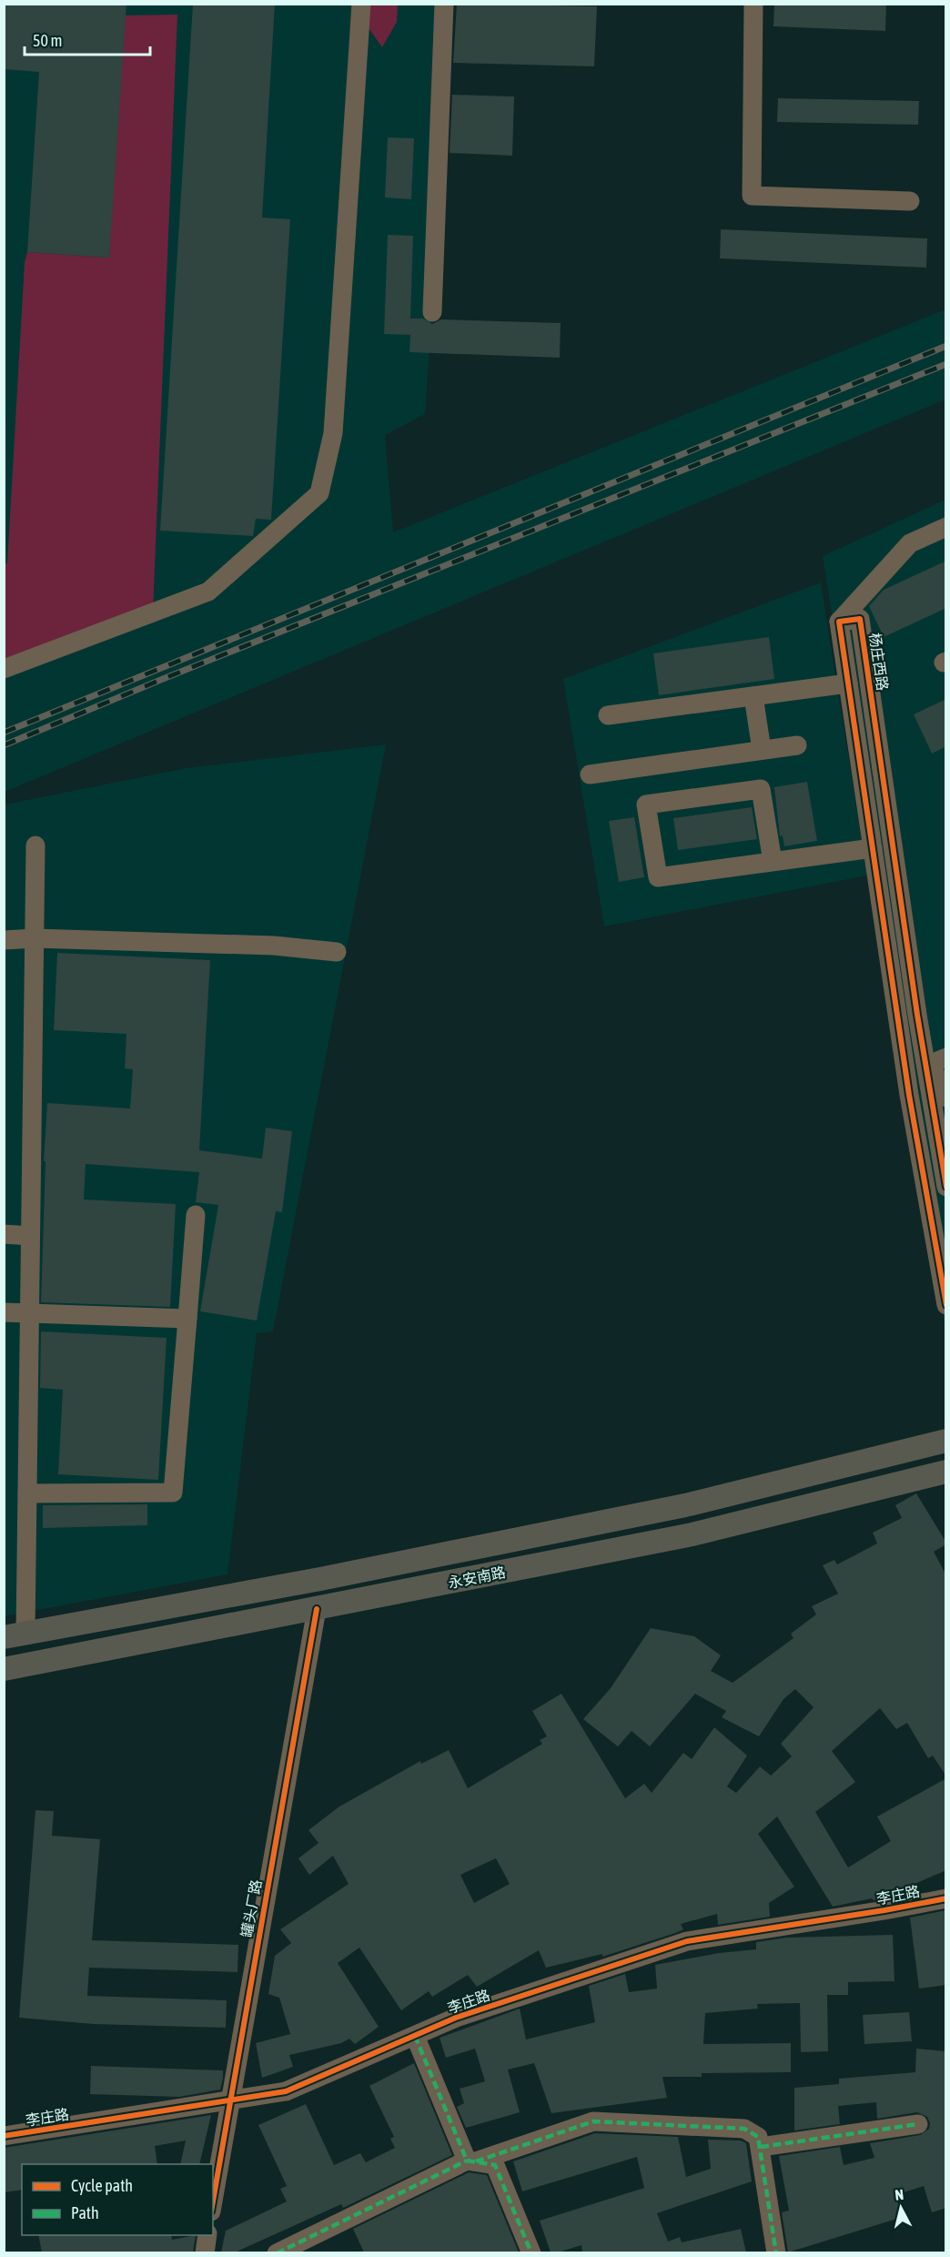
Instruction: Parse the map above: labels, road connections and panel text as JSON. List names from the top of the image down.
{
  "streets": {
    "main road": ["永安南路"],
    "street": ["杨庄西路", "李庄路", "罐头厂路"]
  },
  "crossings": [
    ["永安南路", "罐头厂路"],
    ["李庄路", "罐头厂路"]
  ],
  "legend": ["Cycle path", "Path"],
  "scale_bar": "50 m",
  "north": "top"
}
